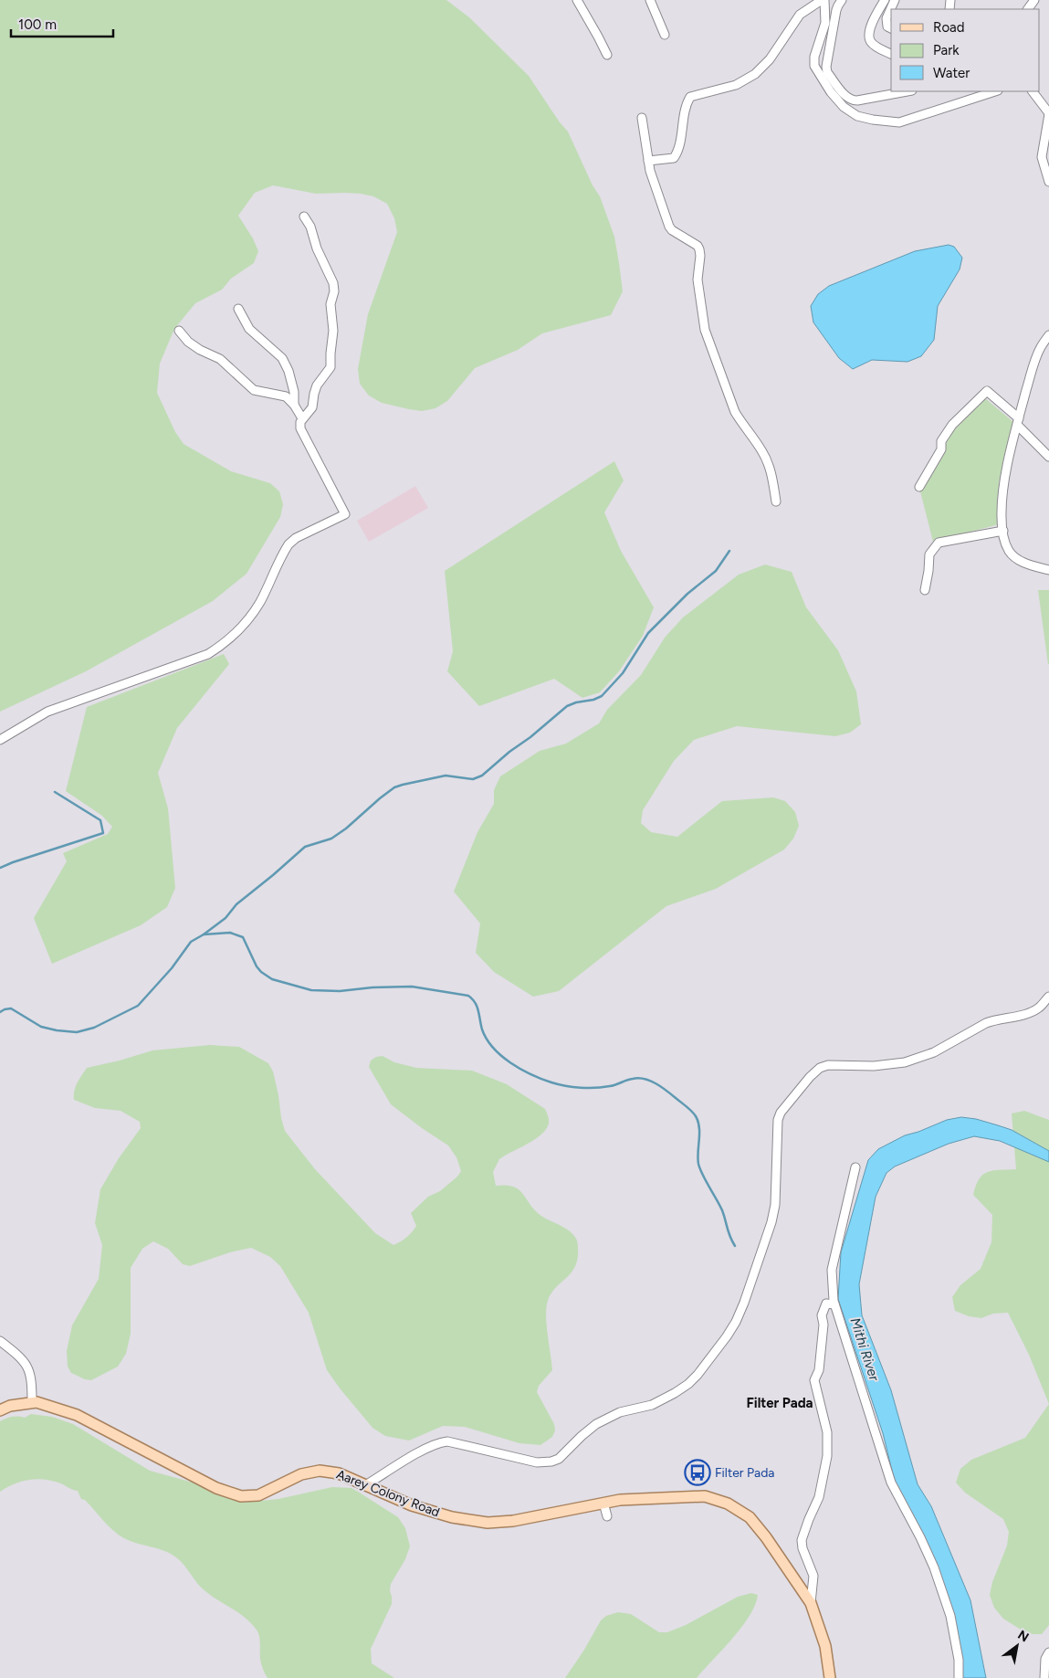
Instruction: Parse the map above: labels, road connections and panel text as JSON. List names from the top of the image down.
{
  "streets": {
    "main road": ["Aarey Colony Road"]
  },
  "districts": ["Filter Pada"],
  "water": ["Mithi River"],
  "places": {
    "bus stop": ["Filter Pada"]
  },
  "legend": ["Road", "Park", "Water"],
  "scale_bar": "100 m",
  "north": "top right"
}
